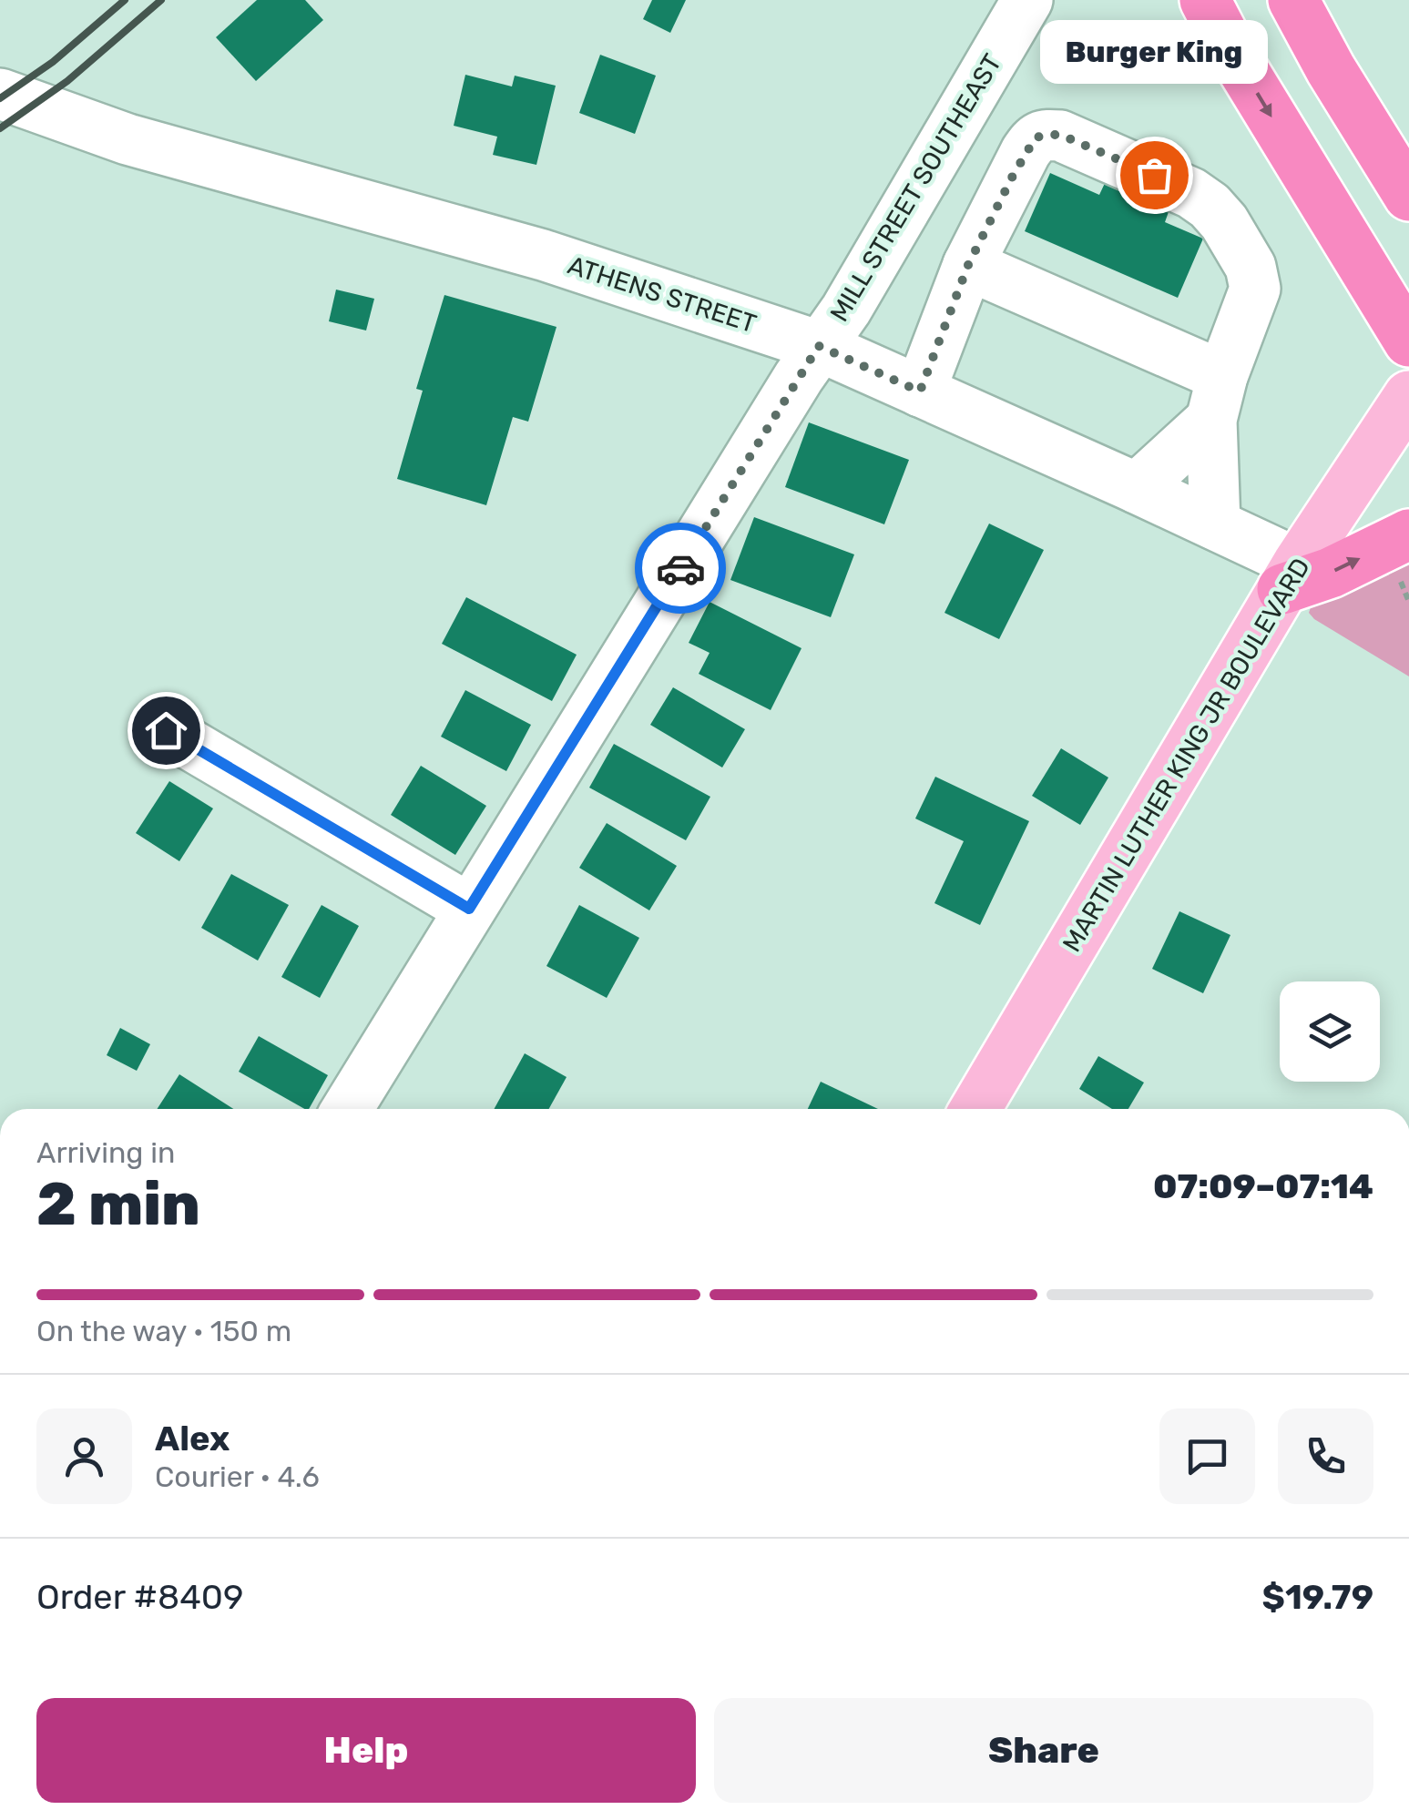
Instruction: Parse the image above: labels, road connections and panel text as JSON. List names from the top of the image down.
{
  "streets": {
    "main road": ["MARTIN LUTHER KING JR BOULEVARD"],
    "street": ["MILL STREET SOUTHEAST", "ATHENS STREET"]
  },
  "crossings": [
    ["MILL STREET SOUTHEAST", "ATHENS STREET"],
    ["ATHENS STREET", "MARTIN LUTHER KING JR BOULEVARD"]
  ],
  "places": ["Burger King"],
  "page": {
    "bubble": "Burger King",
    "heading": ["2 min", "Arriving in", "07:09–07:14"],
    "panel": [
      "Alex",
      "Courier · 4.6",
      "Order #8409",
      "$19.79"
    ],
    "bar": "On the way · 150 m",
    "buttons": ["Help", "Share"]
  }
}
